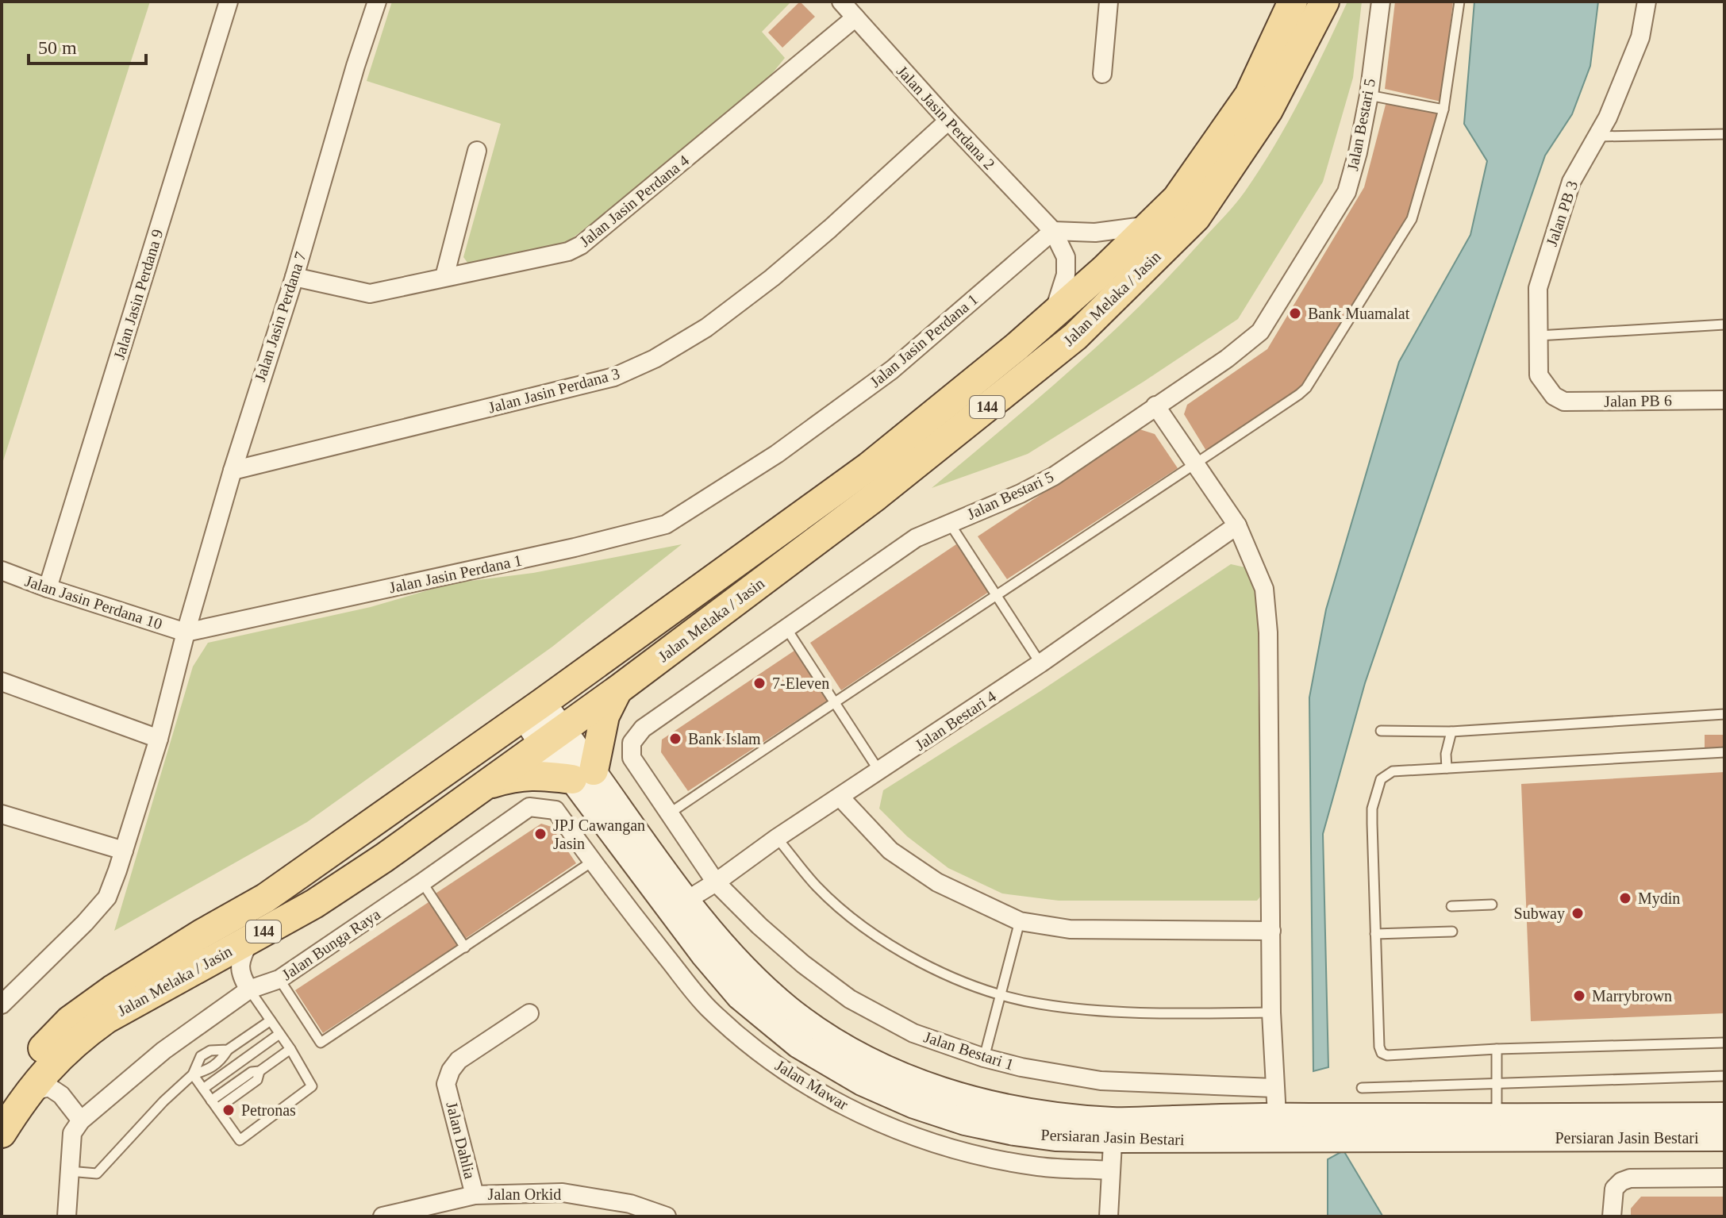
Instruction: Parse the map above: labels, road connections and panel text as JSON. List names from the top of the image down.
{
  "streets": {
    "main road": ["Jalan Melaka / Jasin", "144"],
    "street": [
      "Jalan Jasin Perdana 2",
      "Jalan Bestari 5",
      "Jalan Jasin Perdana 4",
      "Jalan PB 3",
      "Jalan Jasin Perdana 9",
      "Jalan Jasin Perdana 7",
      "Jalan Jasin Perdana 1",
      "Jalan Jasin Perdana 3",
      "Jalan PB 6",
      "Jalan Jasin Perdana 10",
      "Jalan Bestari 4",
      "Jalan Bunga Raya",
      "Jalan Bestari 1",
      "Jalan Mawar",
      "Persiaran Jasin Bestari",
      "Jalan Dahlia",
      "Jalan Orkid"
    ]
  },
  "crossings": [
    ["Jalan Jasin Perdana 2", "Jalan Jasin Perdana 4"],
    ["Jalan Jasin Perdana 2", "Jalan Melaka / Jasin"],
    ["Jalan Jasin Perdana 2", "Jalan Jasin Perdana 1"],
    ["Jalan Jasin Perdana 2", "Jalan Jasin Perdana 3"],
    ["Jalan Bestari 5", "Jalan Bestari 4"],
    ["Jalan Bestari 5", "Jalan Bestari 1"],
    ["Jalan Jasin Perdana 4", "Jalan Jasin Perdana 7"],
    ["Jalan PB 3", "Jalan PB 6"],
    ["Jalan Jasin Perdana 9", "Jalan Jasin Perdana 10"],
    ["Jalan Melaka / Jasin", "Persiaran Jasin Bestari"],
    ["Jalan Jasin Perdana 7", "Jalan Jasin Perdana 1"],
    ["Jalan Jasin Perdana 7", "Jalan Jasin Perdana 3"],
    ["Jalan Jasin Perdana 7", "Jalan Jasin Perdana 10"],
    ["Jalan Jasin Perdana 1", "Jalan Jasin Perdana 10"],
    ["Jalan Bestari 4", "Jalan Bestari 1"],
    ["Jalan Bestari 4", "Persiaran Jasin Bestari"],
    ["Jalan Bunga Raya", "Jalan Mawar"],
    ["Jalan Dahlia", "Jalan Orkid"]
  ],
  "places": [
    "Bank Muamalat",
    "7-Eleven",
    "Bank Islam",
    "JPJ Cawangan Jasin",
    "Mydin",
    "Subway",
    "Marrybrown",
    "Petronas"
  ],
  "scale_bar": "50 m"
}
